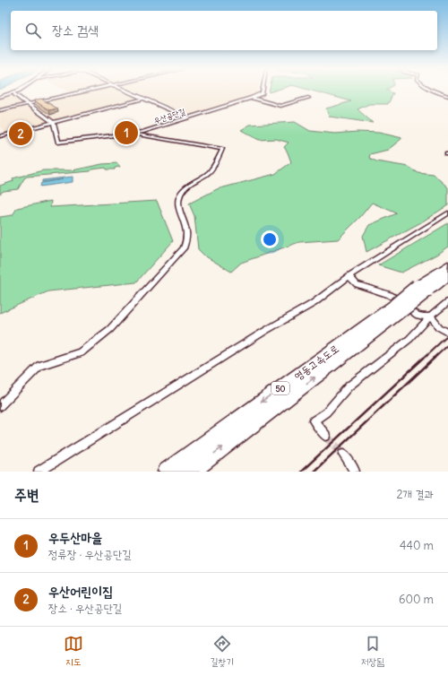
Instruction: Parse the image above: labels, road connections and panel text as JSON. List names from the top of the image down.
{
  "streets": {
    "highway": ["영동고속도로", "50"],
    "street": ["우산공단길"]
  },
  "page": {
    "search": "장소 검색",
    "pins": ["1", "2"],
    "heading": ["주변", "2개 결과"],
    "list": [
      {
        "mark": "1",
        "name": "우두산마을",
        "note": "정류장 · 우산공단길",
        "value": "440 m"
      },
      {
        "mark": "2",
        "name": "우산어린이집",
        "note": "장소 · 우산공단길",
        "value": "600 m"
      }
    ],
    "nav": ["지도", "길찾기", "저장됨"]
  }
}
